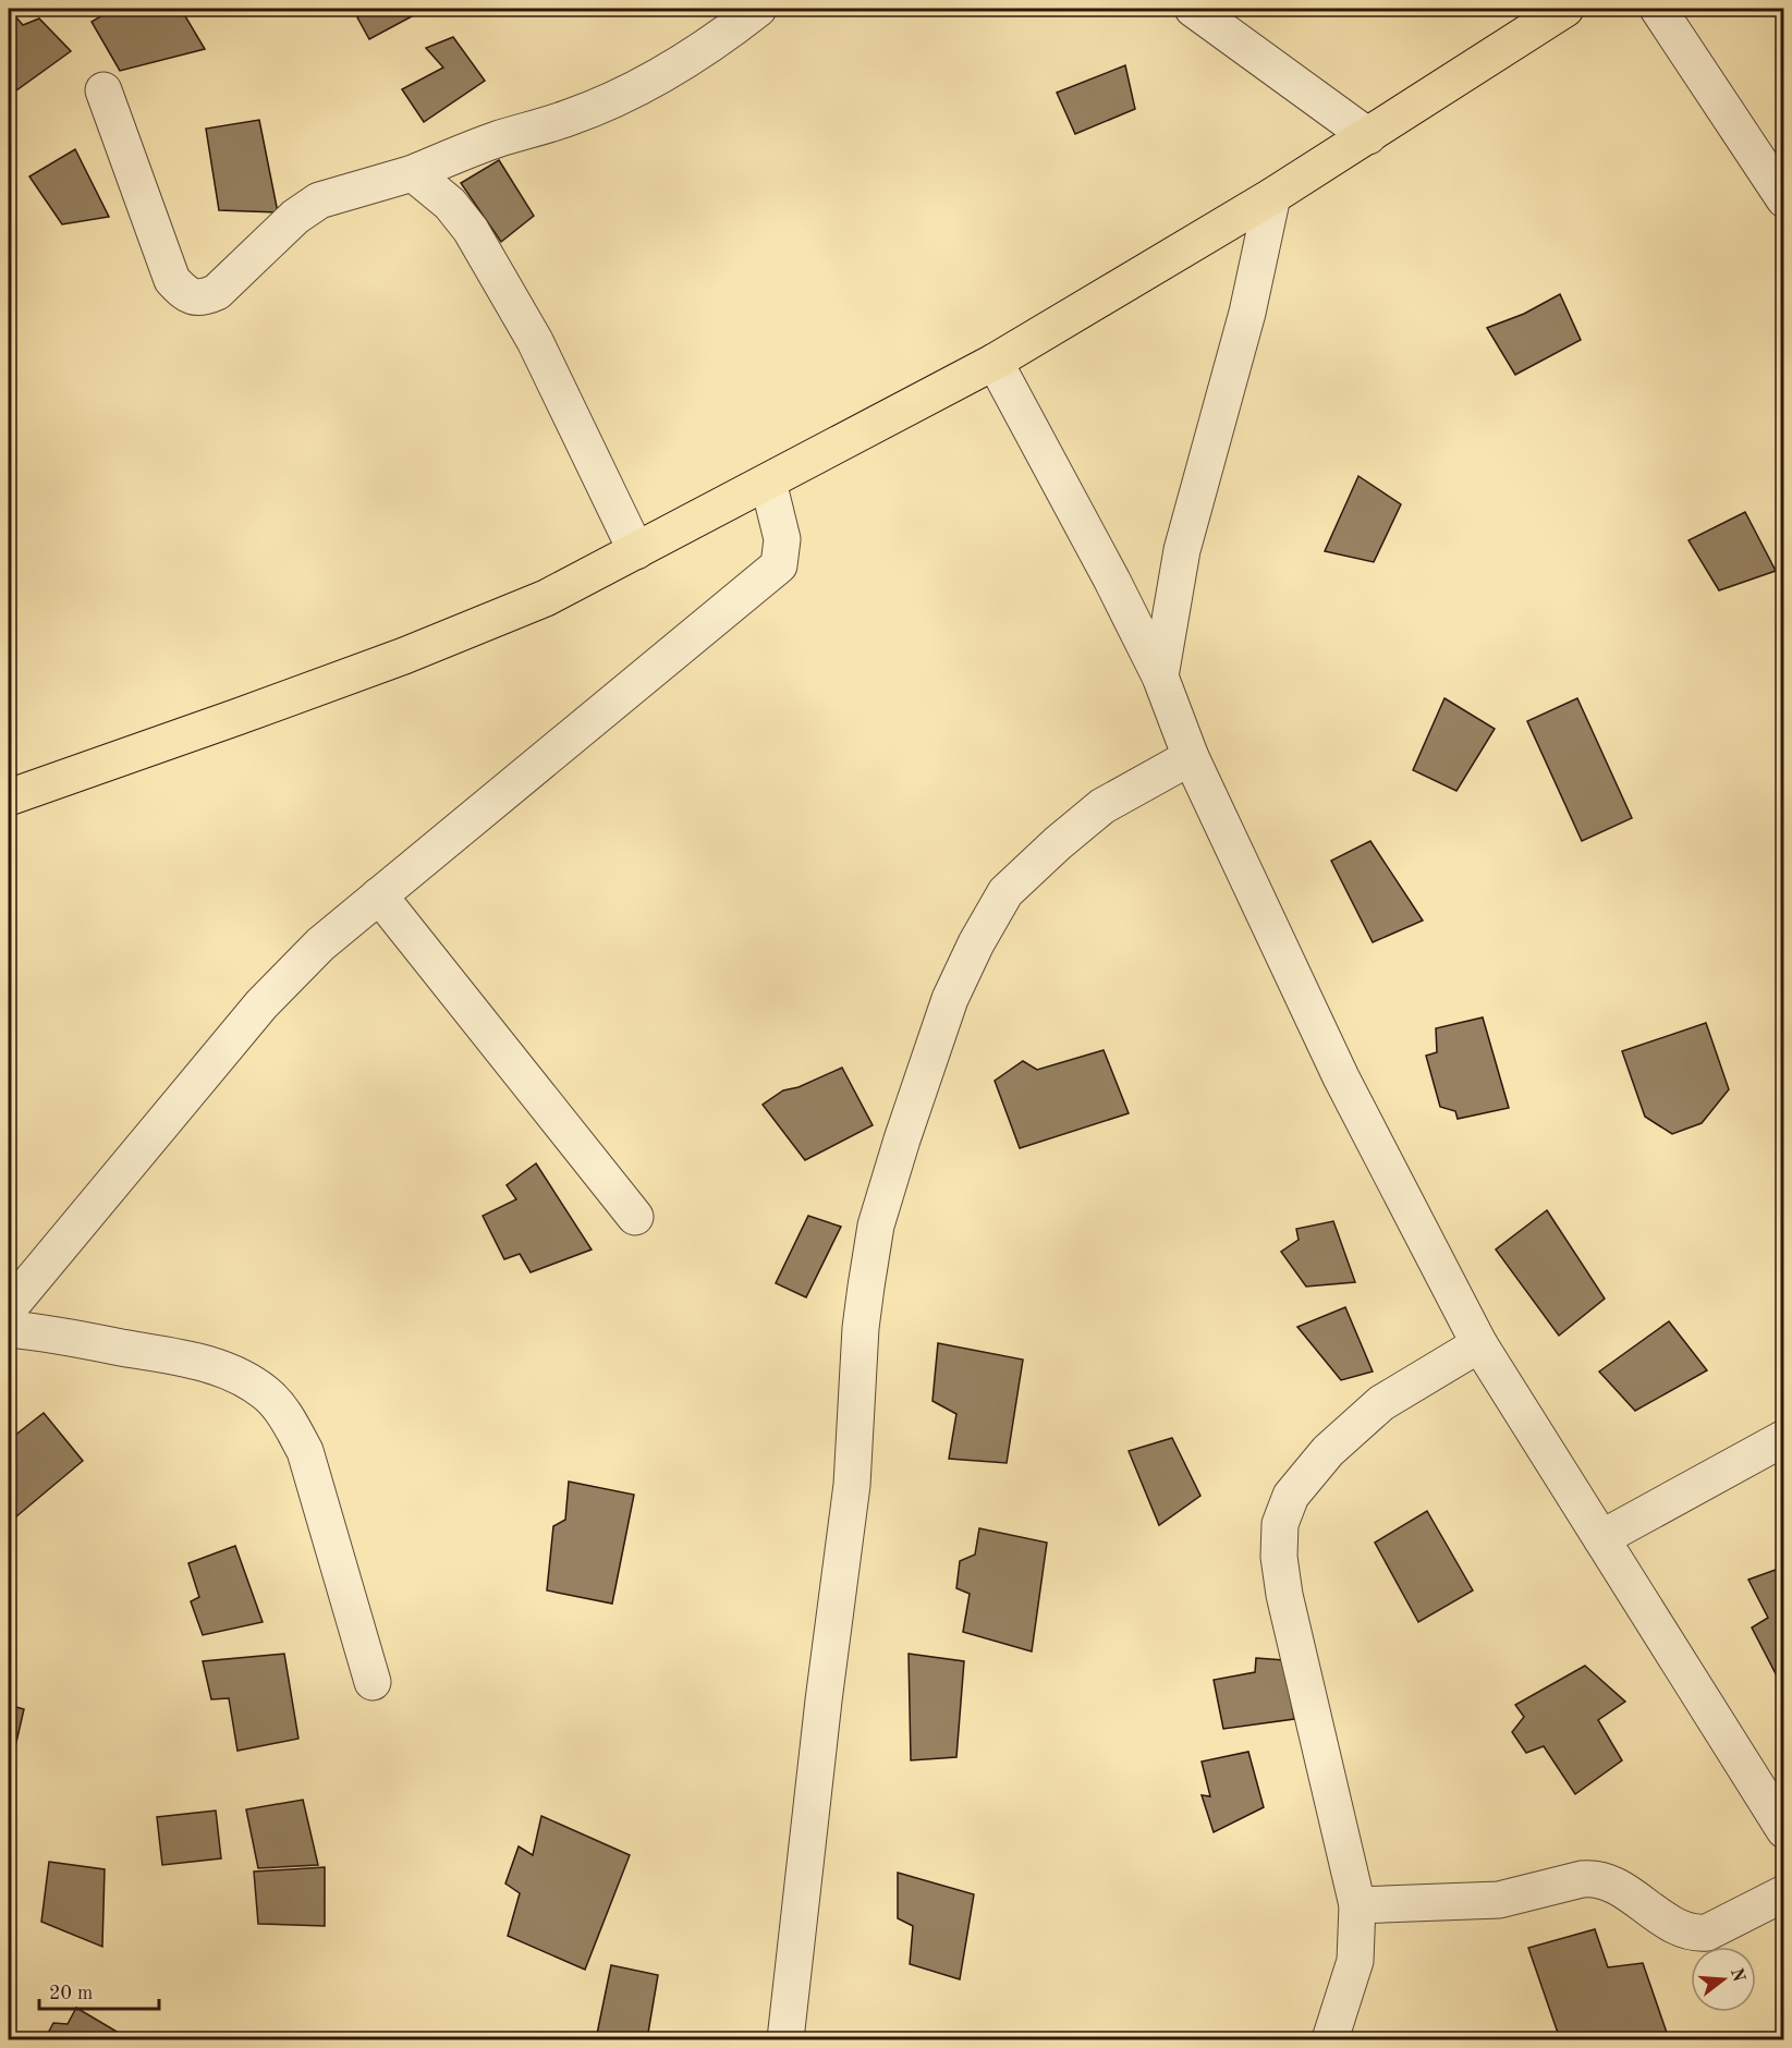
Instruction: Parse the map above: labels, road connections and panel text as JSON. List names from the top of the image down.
{
  "scale_bar": "20 m",
  "north": "right"
}
